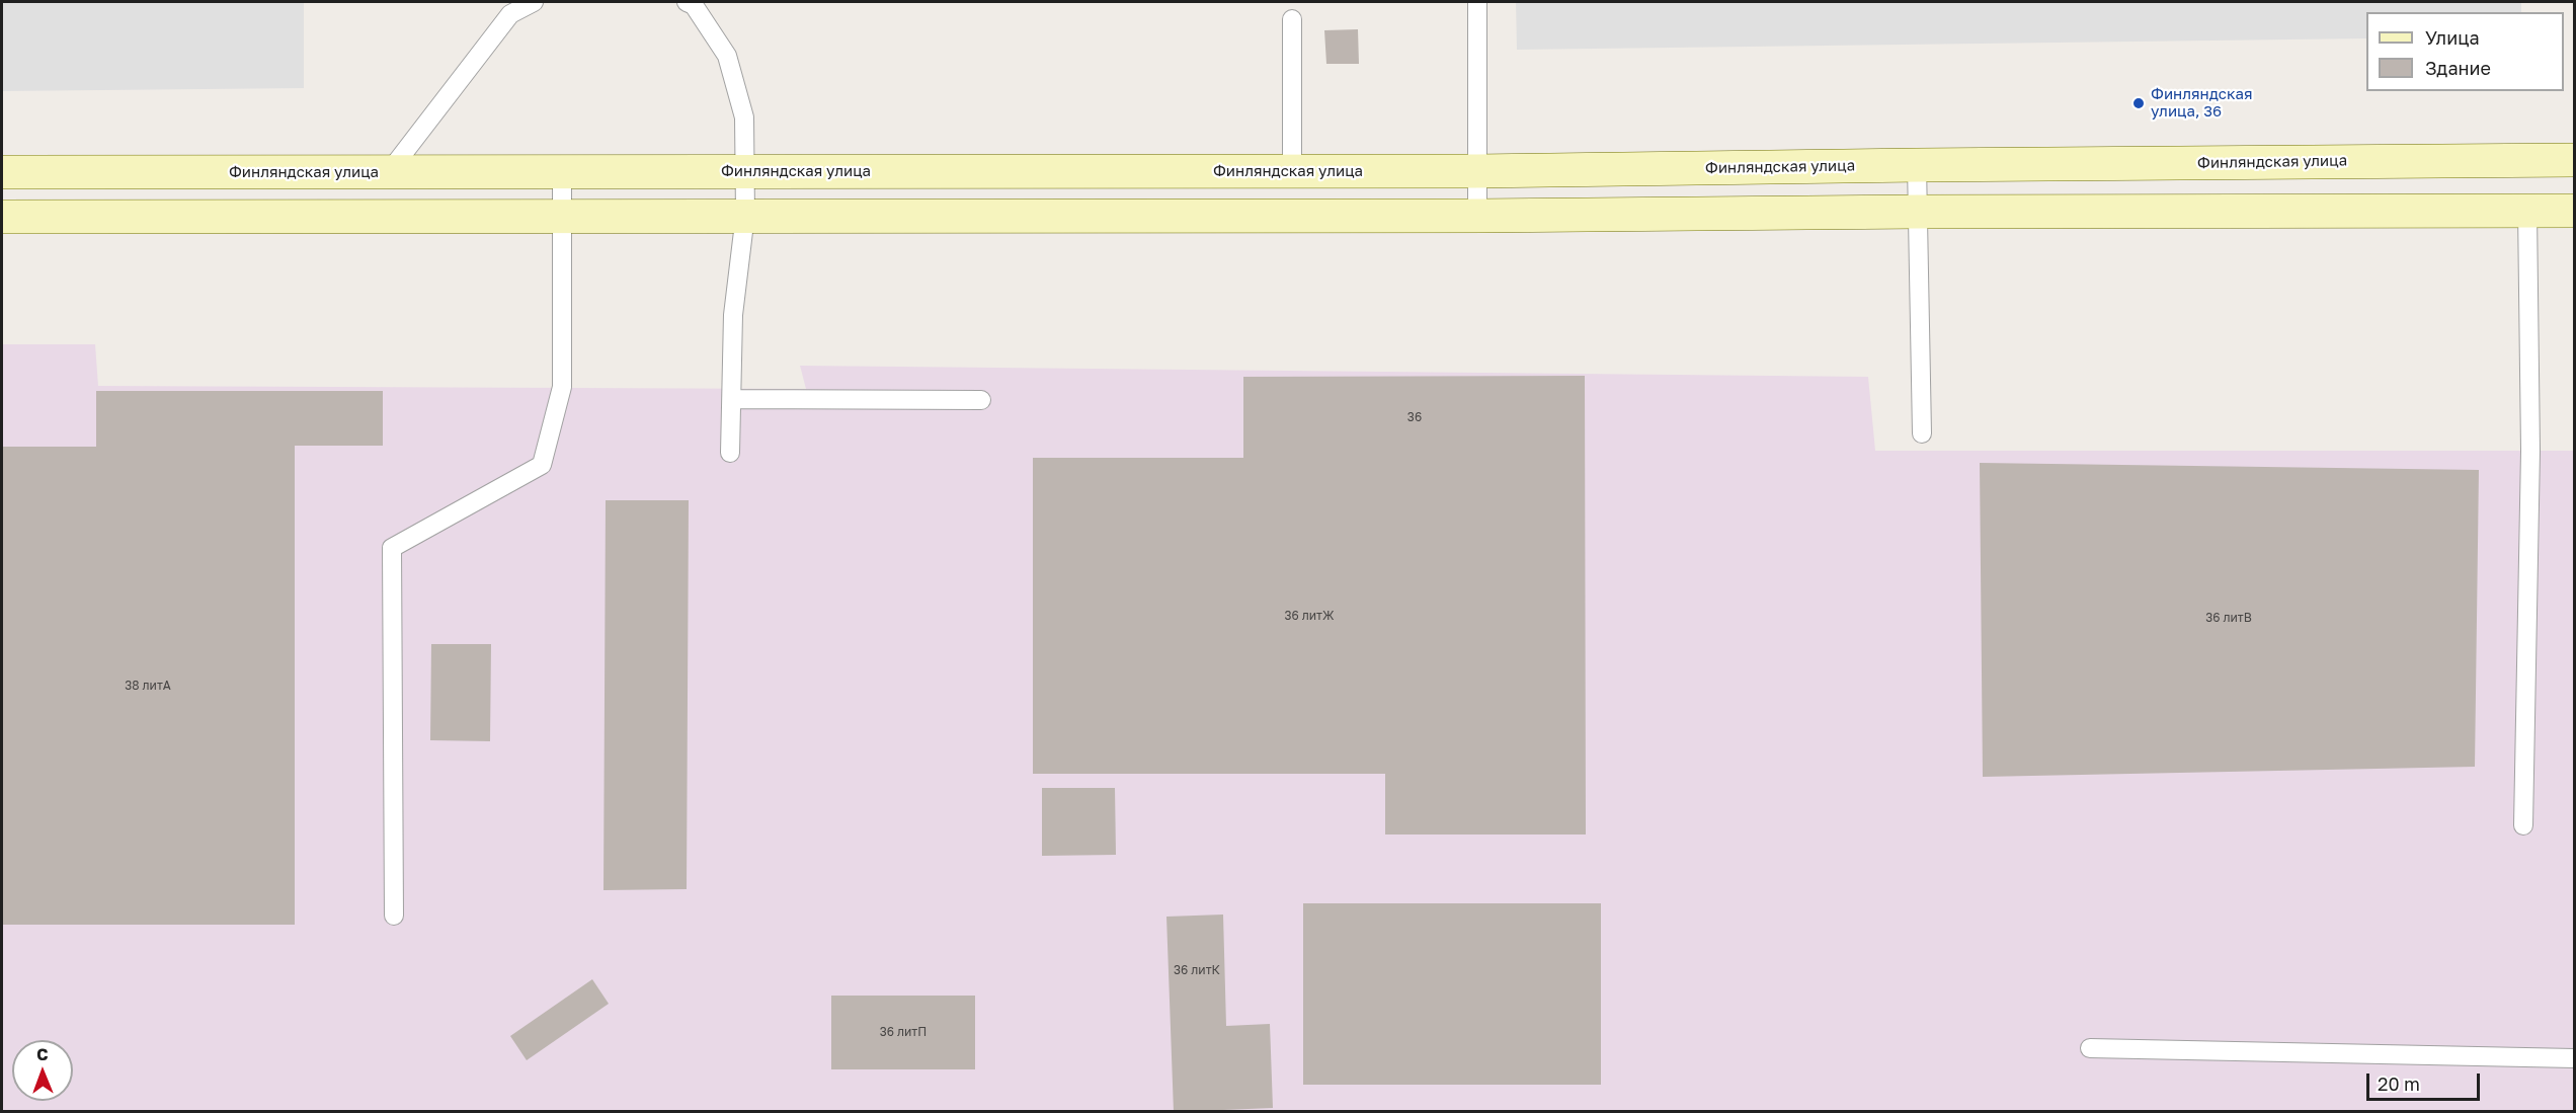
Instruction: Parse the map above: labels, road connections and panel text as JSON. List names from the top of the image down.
{
  "streets": {
    "street": ["Финляндская улица"]
  },
  "places": ["Финляндская улица, 36"],
  "house_numbers": [
    "36",
    "36 литЖ",
    "36 литВ",
    "38 литА",
    "36 литК",
    "36 литП"
  ],
  "legend": ["Улица", "Здание"],
  "scale_bar": "20 m",
  "north": "top"
}
